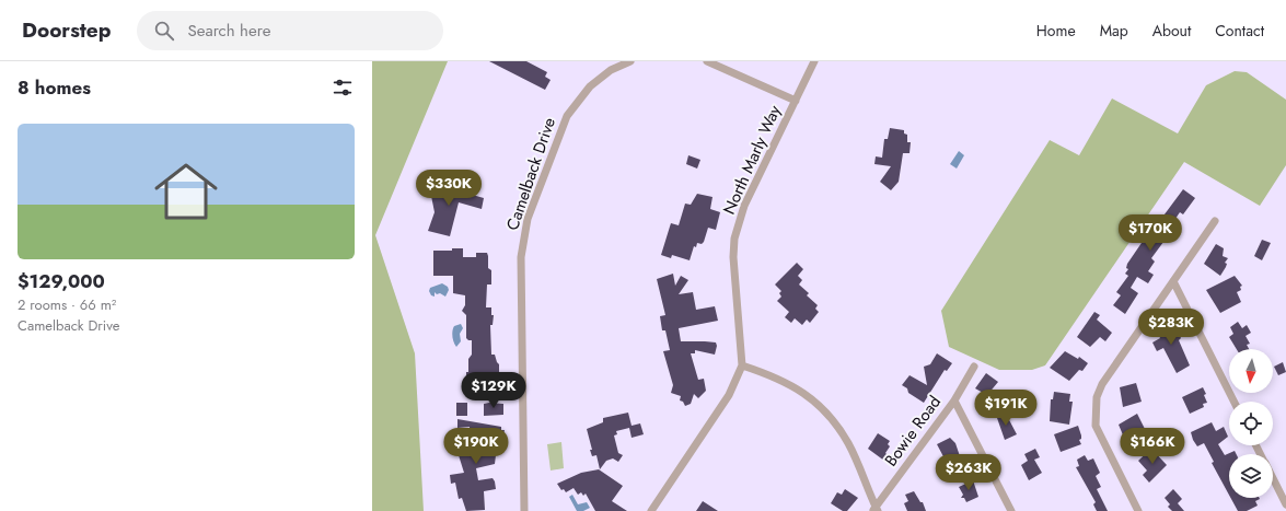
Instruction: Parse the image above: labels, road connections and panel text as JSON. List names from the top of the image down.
{
  "streets": {
    "street": ["North Marly Way", "Camelback Drive", "Bowie Road"]
  },
  "north": "bottom",
  "page": {
    "header": "Doorstep",
    "search": "Search here",
    "nav": [
      "Home",
      "Map",
      "About",
      "Contact"
    ],
    "heading": "8 homes",
    "list": [
      {
        "name": "$129,000",
        "note": "2 rooms · 66 m² · Camelback Drive"
      }
    ],
    "price": [
      "$330K",
      "$170K",
      "$283K",
      "$129K",
      "$191K",
      "$190K",
      "$166K",
      "$263K"
    ]
  }
}
